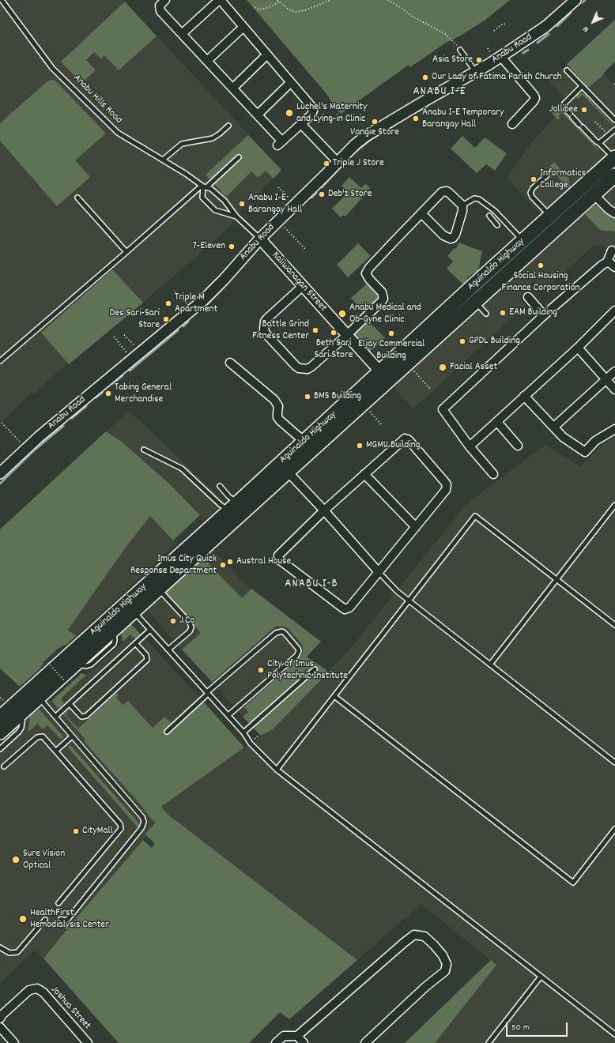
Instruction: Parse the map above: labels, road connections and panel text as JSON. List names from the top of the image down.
{
  "streets": {
    "highway": ["Aguinaldo Highway"],
    "street": ["Anabu Road", "Kaliwanagan Street", "Joshua Street"],
    "lane": ["Anabu Hills Road"]
  },
  "crossings": [
    ["Anabu Road", "Anabu Hills Road"],
    ["Anabu Road", "Kaliwanagan Street"],
    ["Anabu Hills Road", "Kaliwanagan Street"],
    ["Aguinaldo Highway", "Kaliwanagan Street"]
  ],
  "districts": ["ANABU I-E", "ANABU I-B"],
  "places": [
    "Asia Store",
    "Our Lady of Fatima Parish Church",
    "Jollibee",
    "Luchel's Maternity and Lying-in Clinic",
    "Anabu I-E Temporary Barangay Hall",
    "Vangie Store",
    "Triple J Store",
    "Informatics College",
    "Deb'z Store",
    "Anabu I-E Barangay Hall",
    "7-Eleven",
    "Social Housing Finance Corporation",
    "Triple M Apartment",
    "EAM Building",
    "Anabu Medical and Ob-Gyne Clinic",
    "Des Sari-Sari Store",
    "Battle Grind Fitness Center",
    "Beth Sari Sari Store",
    "Eljay Commercial Building",
    "GPDL Building",
    "Facial Asset",
    "Tabing General Merchandise",
    "BMS Building",
    "MGMU Building",
    "Austral House",
    "Imus City Quick Response Department",
    "J.Co",
    "City of Imus Polytechnic Institute",
    "CityMall",
    "Sure Vision Optical",
    "HealthFirst Hemodialysis Center"
  ],
  "scale_bar": "50 m",
  "north": "bottom left"
}
